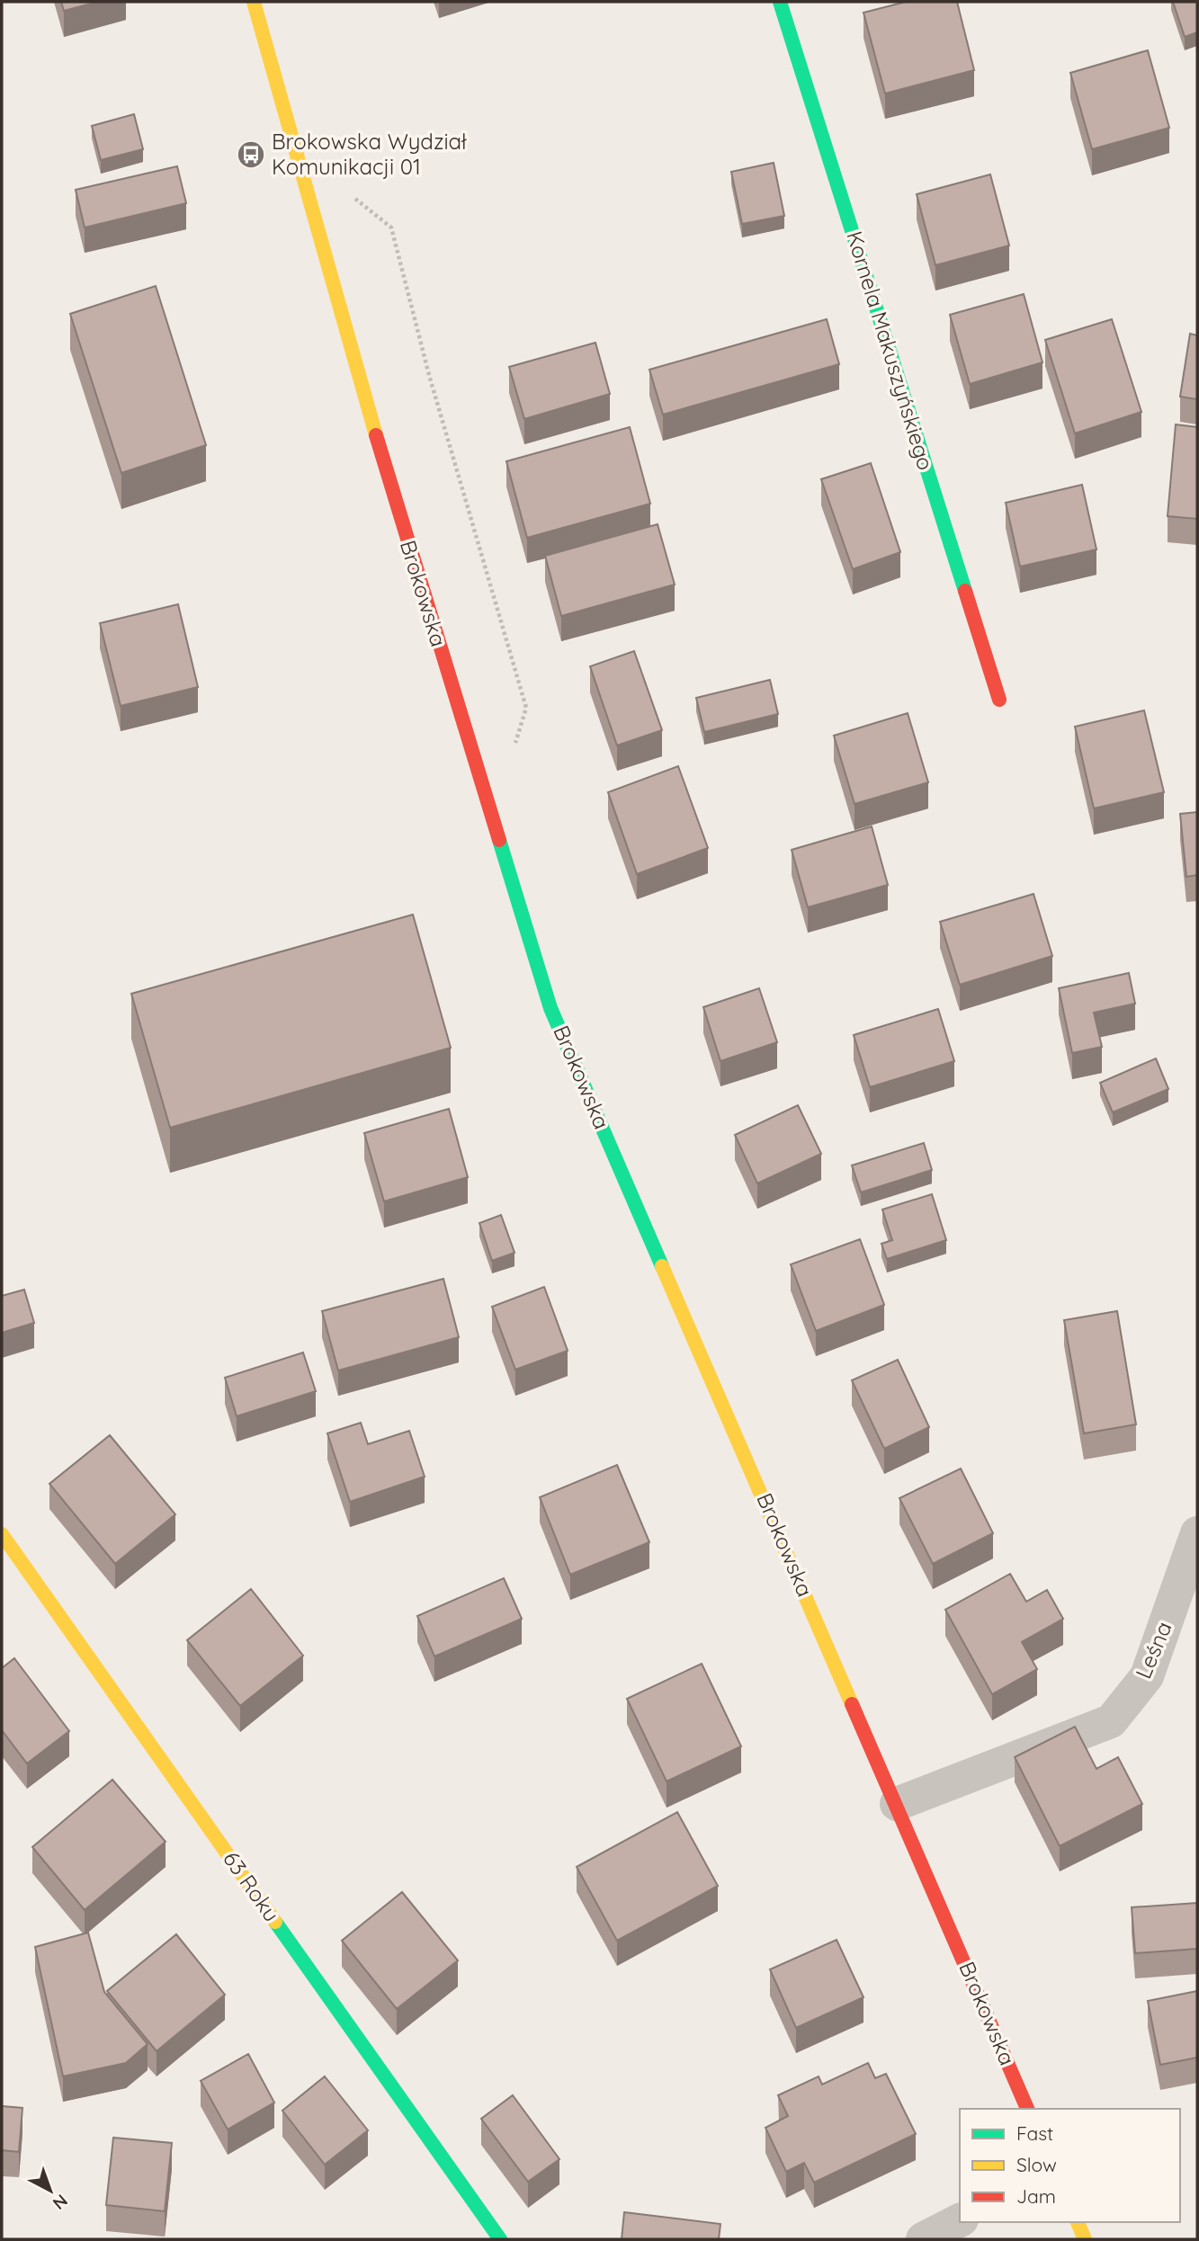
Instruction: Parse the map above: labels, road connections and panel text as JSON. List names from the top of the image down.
{
  "streets": {
    "street": [
      "Kornela Makuszyńskiego",
      "Brokowska",
      "Leśna",
      "63 Roku"
    ]
  },
  "crossings": [
    ["Brokowska", "Leśna"]
  ],
  "places": {
    "bus stop": ["Brokowska Wydział Komunikacji 01"]
  },
  "legend": ["Fast", "Slow", "Jam"],
  "north": "bottom right"
}
